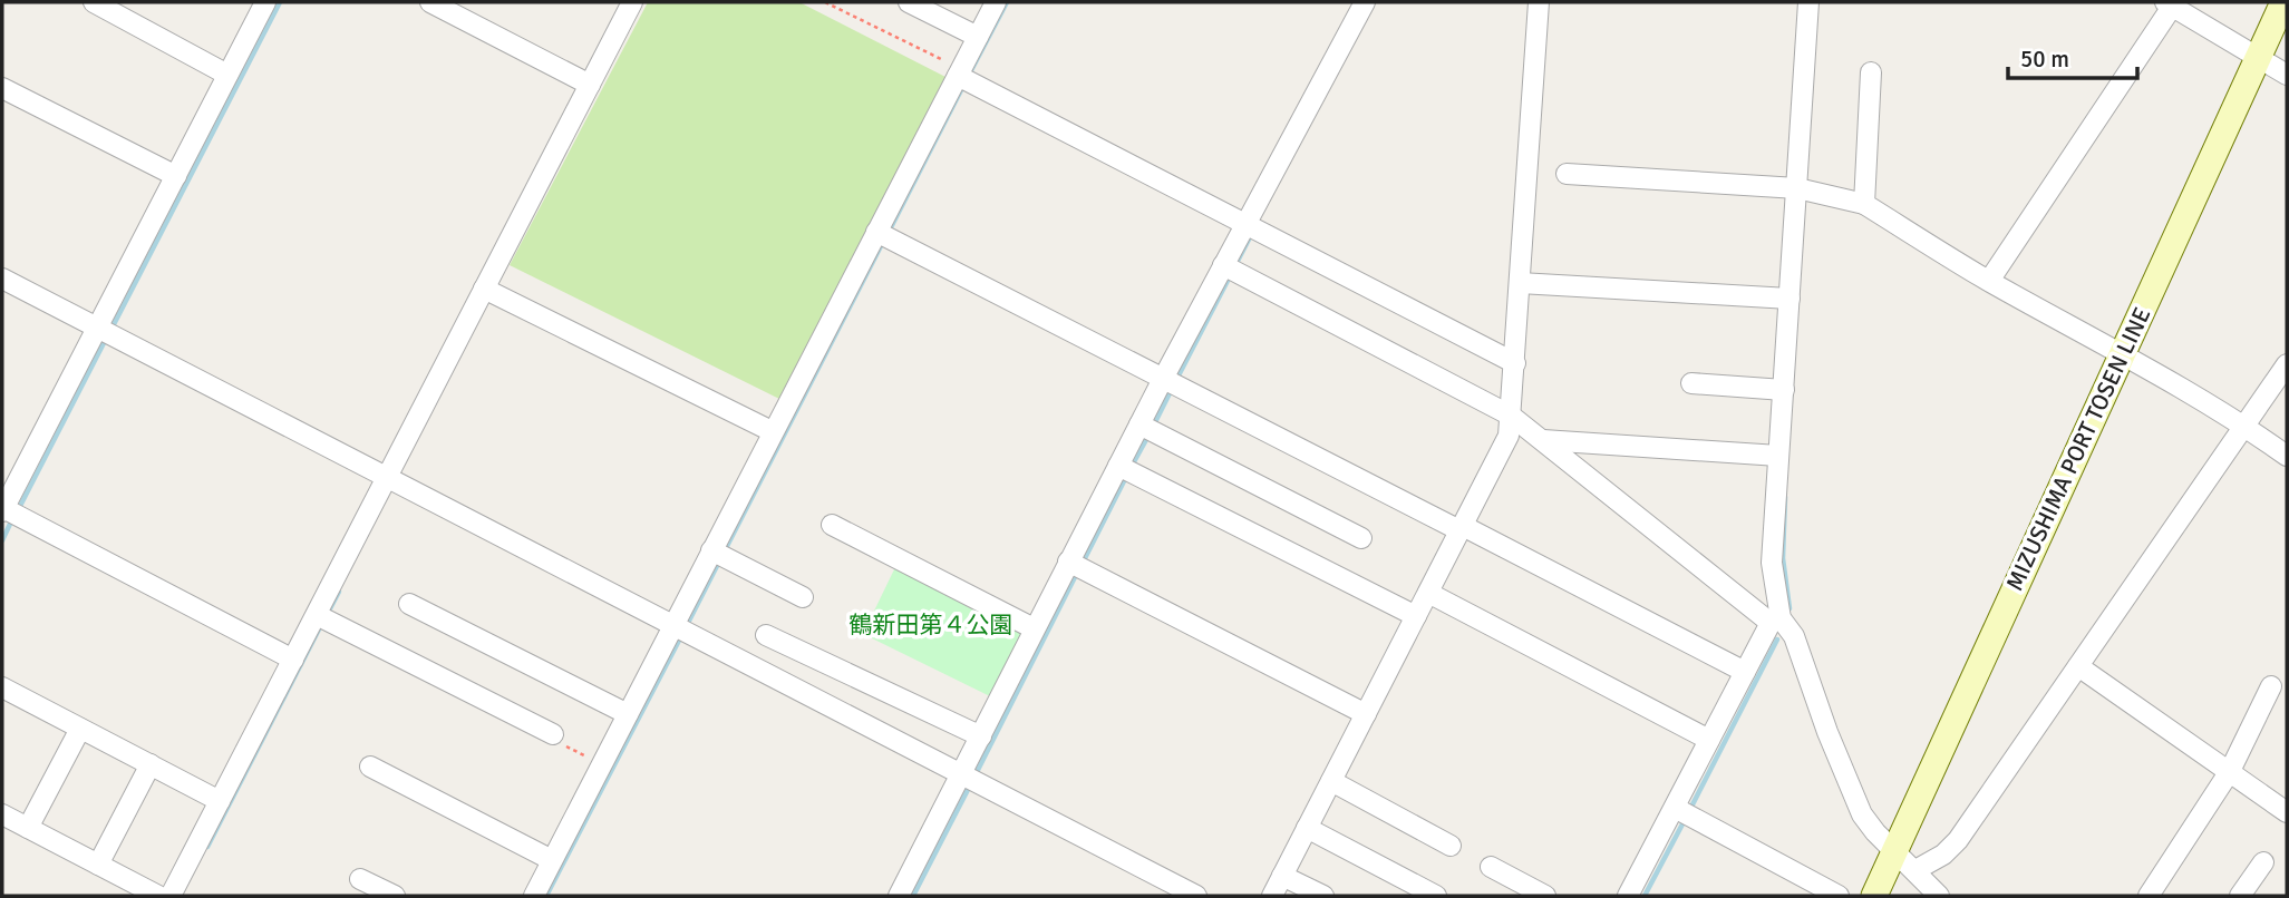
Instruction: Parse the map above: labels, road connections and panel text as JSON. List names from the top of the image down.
{
  "streets": {
    "main road": ["MIZUSHIMA PORT TOSEN LINE"]
  },
  "parks": ["鶴新田第４公園"],
  "scale_bar": "50 m"
}
